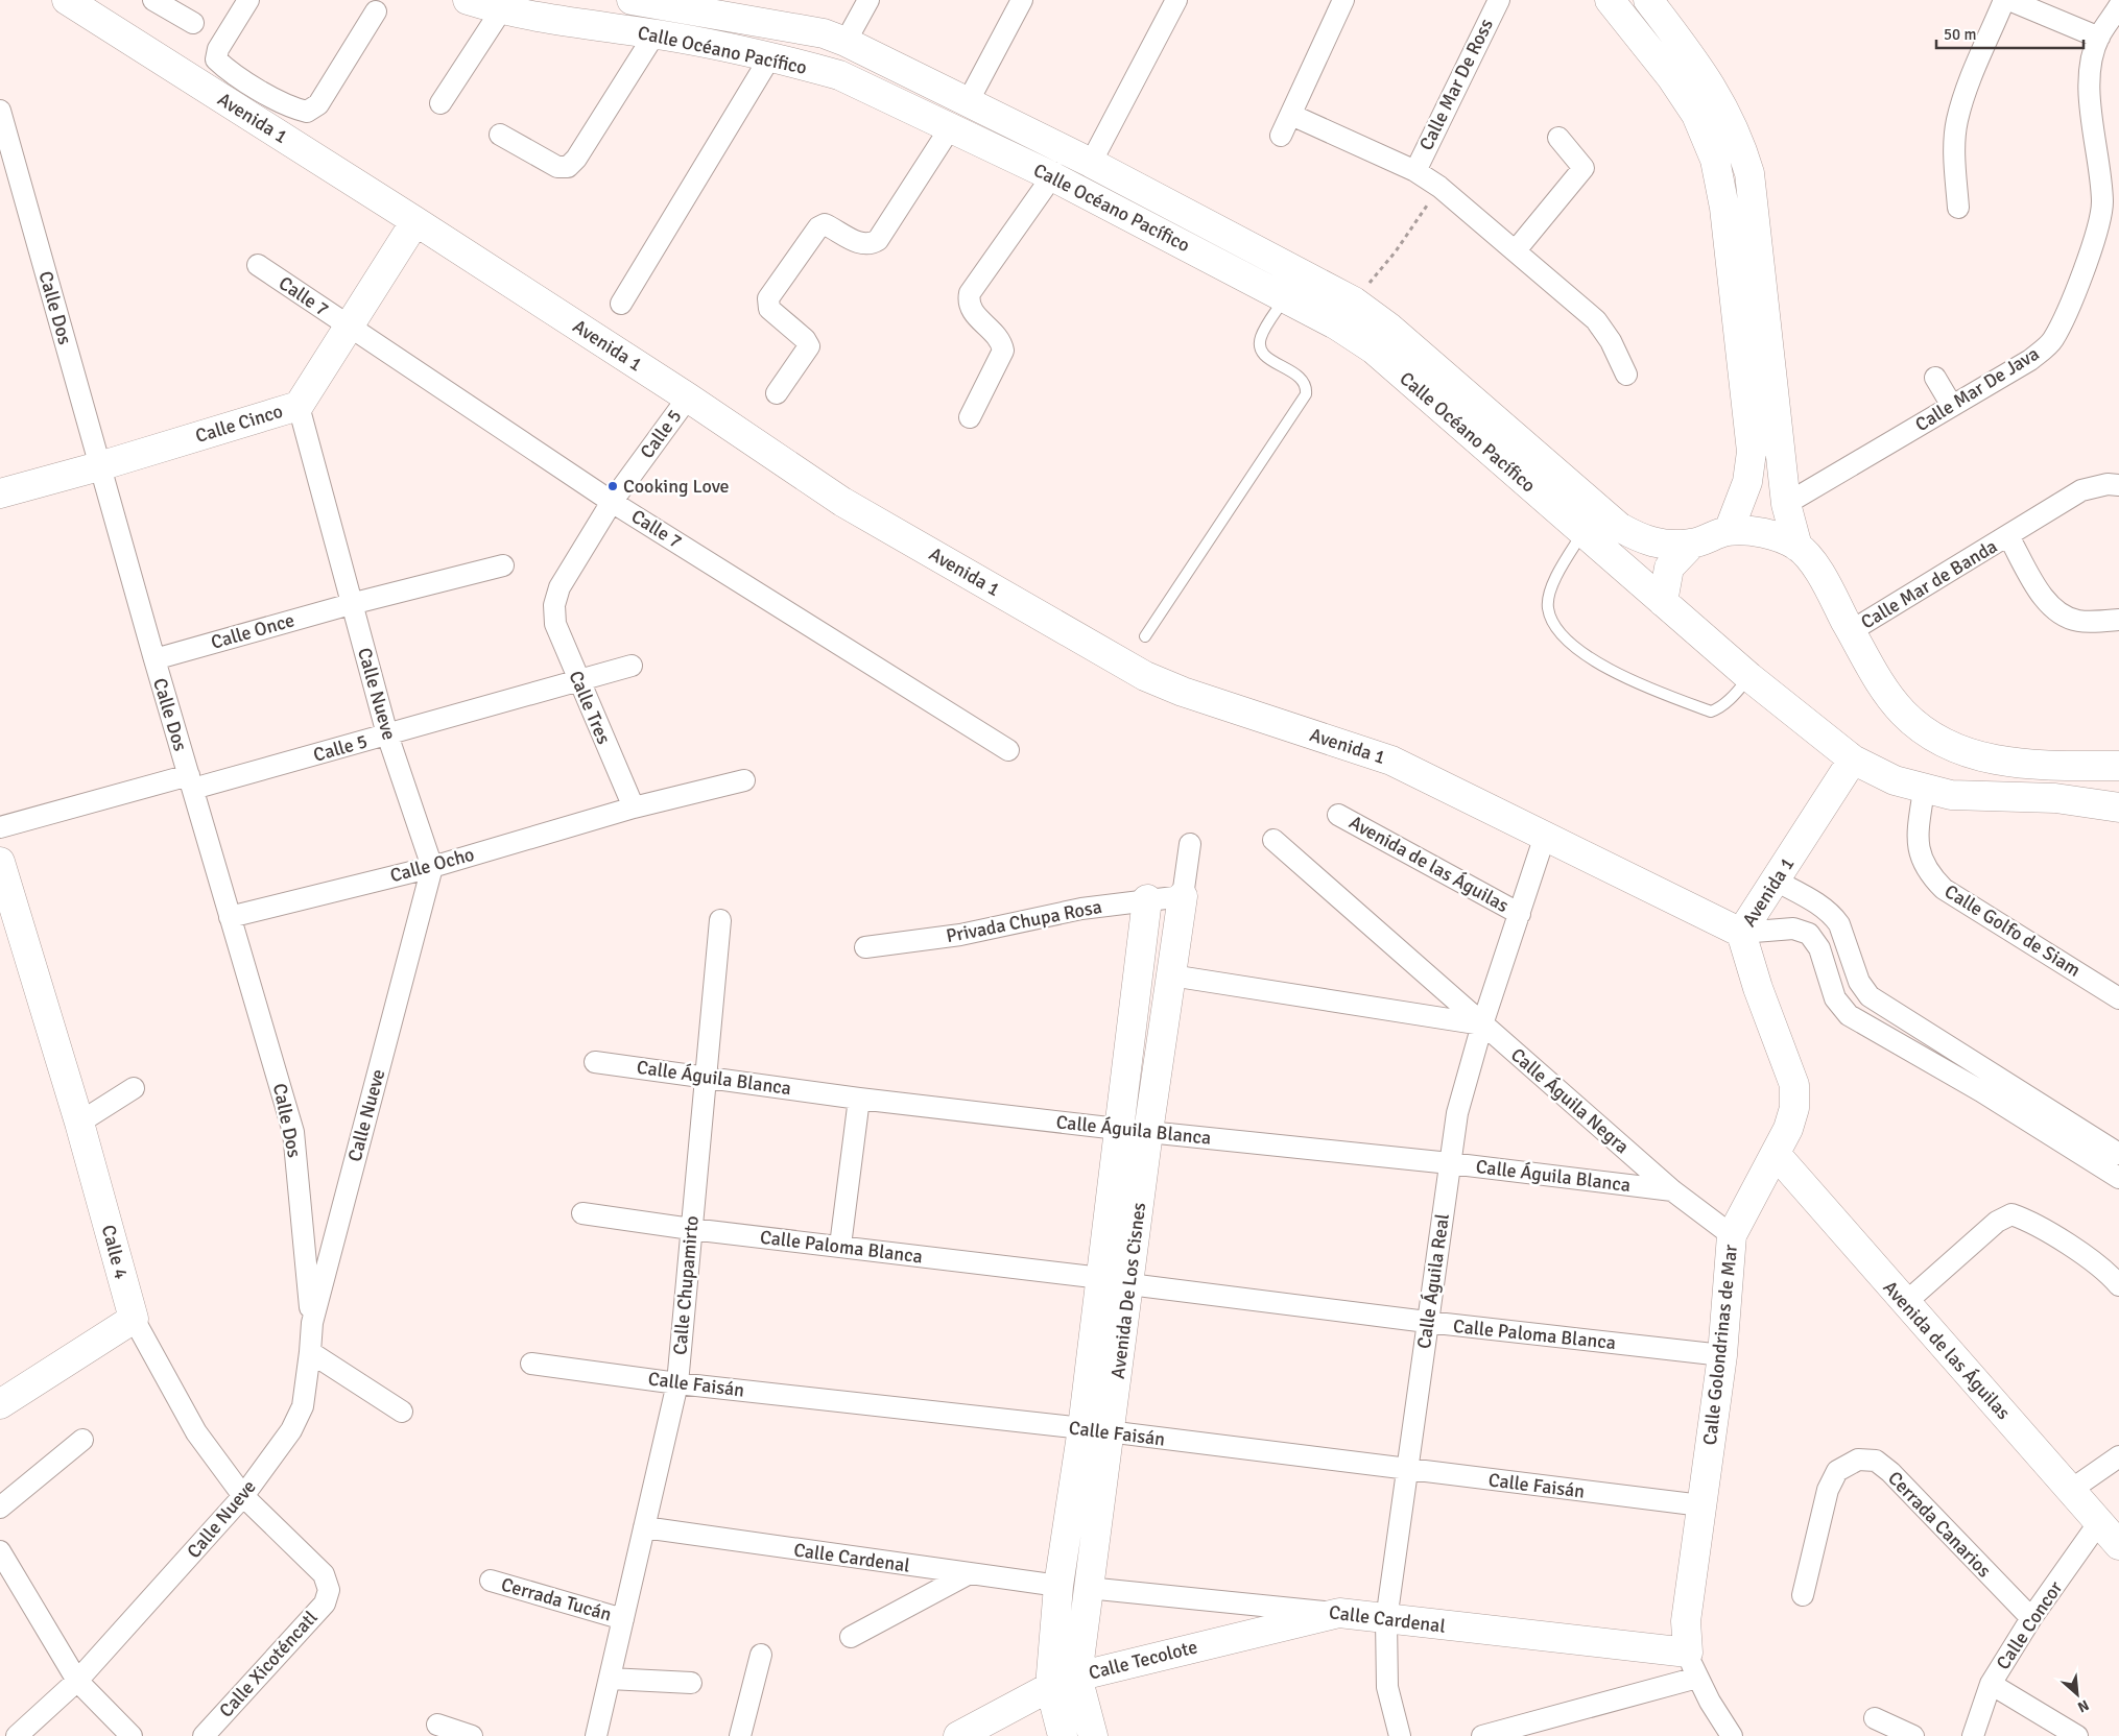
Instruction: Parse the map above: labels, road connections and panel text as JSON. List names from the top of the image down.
{
  "streets": {
    "street": [
      "Calle Océano Pacífico",
      "Calle Mar De Ross",
      "Avenida 1",
      "Calle 7",
      "Calle Dos",
      "Calle Mar De Java",
      "Calle Cinco",
      "Calle 5",
      "Calle Mar de Banda",
      "Calle Once",
      "Calle Nueve",
      "Calle Tres",
      "Avenida de las Águilas",
      "Calle Ocho",
      "Privada Chupa Rosa",
      "Calle Golfo de Siam",
      "Calle Águila Blanca",
      "Calle Águila Negra",
      "Calle Paloma Blanca",
      "Calle 4",
      "Calle Águila Real",
      "Calle Chupamirto",
      "Avenida De Los Cisnes",
      "Calle Golondrinas de Mar",
      "Calle Faisán",
      "Cerrada Canarios",
      "Calle Cardenal",
      "Cerrada Tucán",
      "Calle Concor",
      "Calle Tecolote",
      "Calle Xicoténcatl"
    ]
  },
  "crossings": [
    ["Calle Océano Pacífico", "Avenida 1"],
    ["Calle Océano Pacífico", "Calle Mar De Java"],
    ["Calle Océano Pacífico", "Calle Mar de Banda"],
    ["Calle Océano Pacífico", "Calle Golfo de Siam"],
    ["Avenida 1", "Calle Cinco"],
    ["Avenida 1", "Calle 5"],
    ["Avenida 1", "Calle Águila Real"],
    ["Avenida 1", "Calle Golondrinas de Mar"],
    ["Calle 7", "Calle Cinco"],
    ["Calle 7", "Calle 5"],
    ["Calle Dos", "Calle Cinco"],
    ["Calle Dos", "Calle 5"],
    ["Calle Dos", "Calle Once"],
    ["Calle Dos", "Calle Nueve"],
    ["Calle Dos", "Calle Ocho"],
    ["Calle Cinco", "Calle Nueve"],
    ["Calle 5", "Calle Nueve"],
    ["Calle 5", "Calle Tres"],
    ["Calle Once", "Calle Nueve"],
    ["Calle Nueve", "Calle Ocho"],
    ["Calle Nueve", "Calle 4"],
    ["Calle Tres", "Calle Ocho"],
    ["Avenida de las Águilas", "Calle Águila Real"],
    ["Avenida de las Águilas", "Calle Golondrinas de Mar"],
    ["Avenida de las Águilas", "Calle Concor"],
    ["Privada Chupa Rosa", "Avenida De Los Cisnes"],
    ["Calle Águila Blanca", "Calle Águila Negra"],
    ["Calle Águila Blanca", "Calle Águila Real"],
    ["Calle Águila Blanca", "Calle Chupamirto"],
    ["Calle Águila Blanca", "Avenida De Los Cisnes"],
    ["Calle Águila Negra", "Calle Águila Real"],
    ["Calle Águila Negra", "Calle Golondrinas de Mar"],
    ["Calle Paloma Blanca", "Calle Águila Real"],
    ["Calle Paloma Blanca", "Calle Chupamirto"],
    ["Calle Paloma Blanca", "Avenida De Los Cisnes"],
    ["Calle Paloma Blanca", "Calle Golondrinas de Mar"],
    ["Calle 4", "Calle Xicoténcatl"],
    ["Calle Águila Real", "Calle Faisán"],
    ["Calle Águila Real", "Calle Cardenal"],
    ["Calle Chupamirto", "Calle Faisán"],
    ["Calle Chupamirto", "Calle Cardenal"],
    ["Calle Chupamirto", "Cerrada Tucán"],
    ["Avenida De Los Cisnes", "Calle Faisán"],
    ["Avenida De Los Cisnes", "Calle Cardenal"],
    ["Avenida De Los Cisnes", "Calle Tecolote"],
    ["Calle Golondrinas de Mar", "Calle Faisán"],
    ["Calle Golondrinas de Mar", "Calle Cardenal"],
    ["Cerrada Canarios", "Calle Concor"],
    ["Calle Cardenal", "Calle Tecolote"]
  ],
  "places": ["Cooking Love"],
  "scale_bar": "50 m",
  "north": "bottom right"
}
